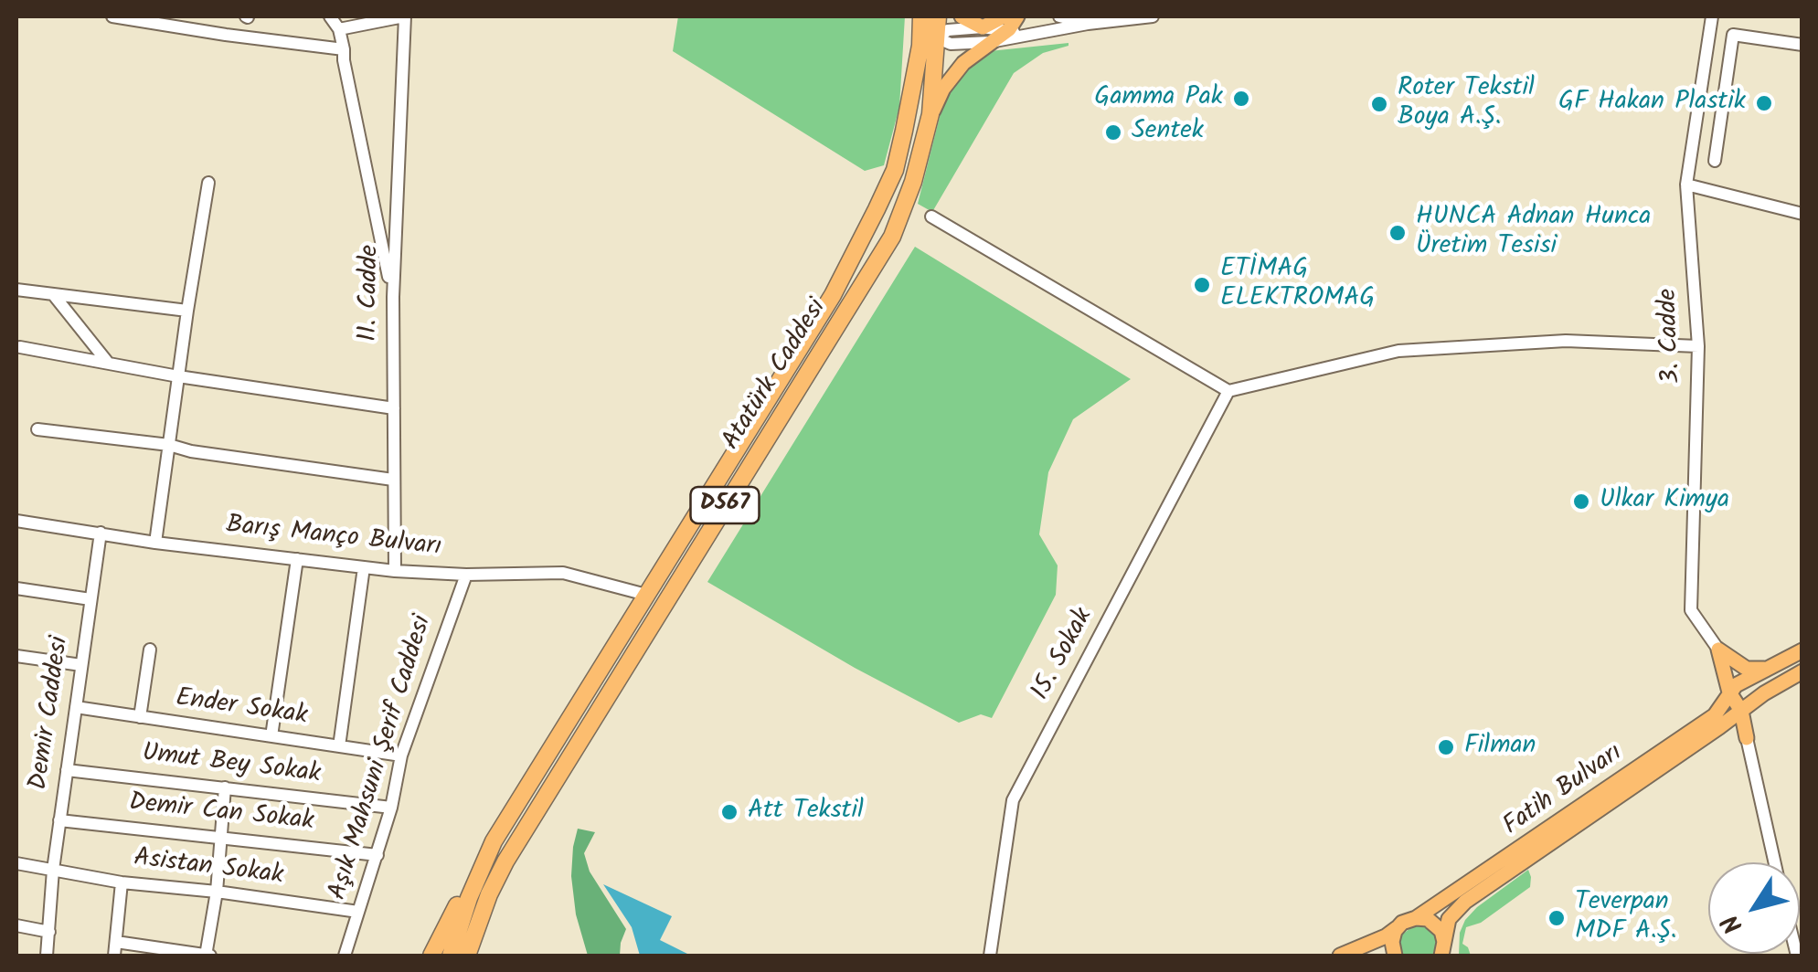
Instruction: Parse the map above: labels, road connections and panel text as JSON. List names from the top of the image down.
{
  "streets": {
    "highway": ["Atatürk Caddesi", "D567"],
    "main road": ["Fatih Bulvarı"],
    "street": [
      "11. Cadde",
      "3. Cadde",
      "Barış Manço Bulvarı",
      "15. Sokak",
      "Ender Sokak",
      "Demir Caddesi",
      "Aşık Mahsuni Şerif Caddesi",
      "Umut Bey Sokak",
      "Demir Can Sokak",
      "Asistan Sokak"
    ]
  },
  "crossings": [
    ["11. Cadde", "Barış Manço Bulvarı"],
    ["Atatürk Caddesi", "D567"],
    ["D567", "Barış Manço Bulvarı"],
    ["Barış Manço Bulvarı", "Demir Caddesi"],
    ["Barış Manço Bulvarı", "Aşık Mahsuni Şerif Caddesi"],
    ["Ender Sokak", "Demir Caddesi"],
    ["Ender Sokak", "Aşık Mahsuni Şerif Caddesi"],
    ["Demir Caddesi", "Umut Bey Sokak"],
    ["Demir Caddesi", "Demir Can Sokak"],
    ["Demir Caddesi", "Asistan Sokak"],
    ["Aşık Mahsuni Şerif Caddesi", "Umut Bey Sokak"],
    ["Aşık Mahsuni Şerif Caddesi", "Demir Can Sokak"],
    ["Aşık Mahsuni Şerif Caddesi", "Asistan Sokak"]
  ],
  "places": [
    "Gamma Pak",
    "GF Hakan Plastik",
    "Roter Tekstil Boya A.Ş.",
    "Sentek",
    "HUNCA Adnan Hunca Üretim Tesisi",
    "ETİMAG ELEKTROMAG",
    "Ulkar Kimya",
    "Filman",
    "Att Tekstil",
    "Teverpan MDF A.Ş."
  ],
  "north": "bottom left"
}
